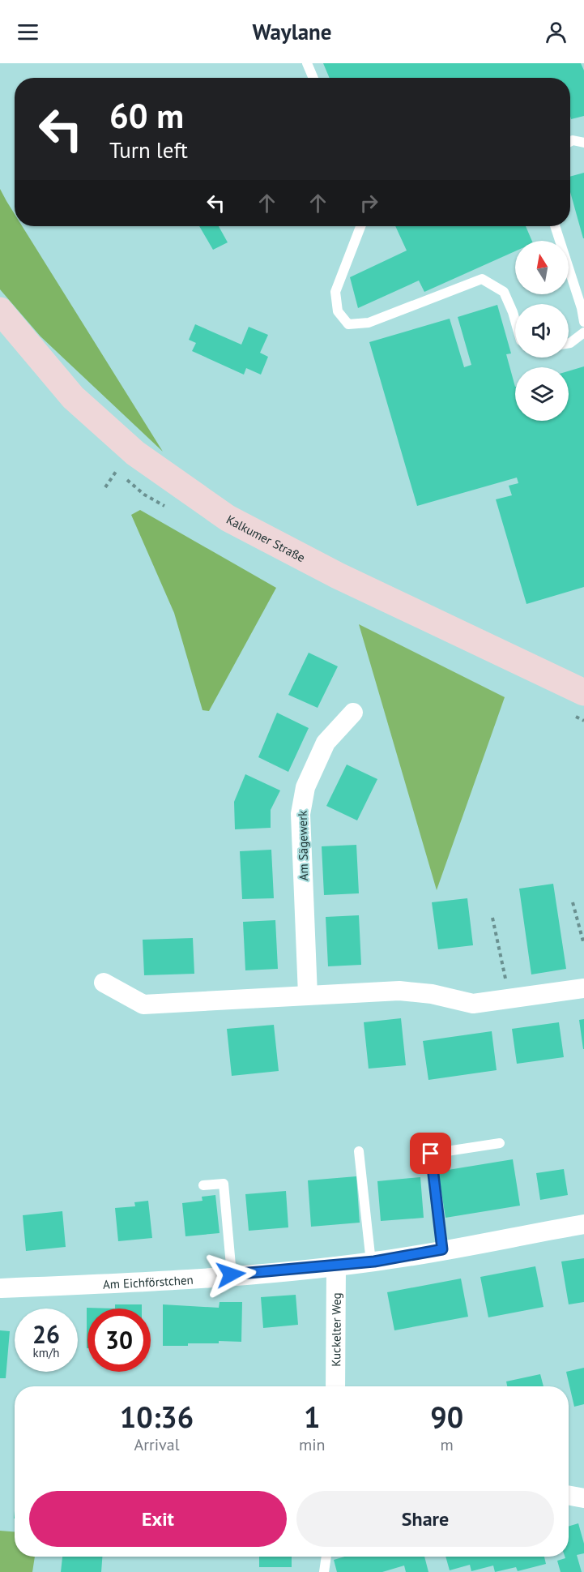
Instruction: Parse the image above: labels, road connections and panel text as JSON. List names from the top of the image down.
{
  "streets": {
    "main road": ["Kalkumer Straße"],
    "street": ["Am Sägewerk", "Am Eichförstchen", "Kuckelter Weg"]
  },
  "crossings": [
    ["Am Eichförstchen", "Kuckelter Weg"]
  ],
  "north": "top",
  "page": {
    "header": "Waylane",
    "turn": ["60 m", "Turn left"],
    "speed": "26 km/h",
    "limit": "30",
    "eta": [
      "10:36",
      "Arrival",
      "1",
      "min",
      "90",
      "m"
    ],
    "buttons": ["Exit", "Share"]
  }
}
